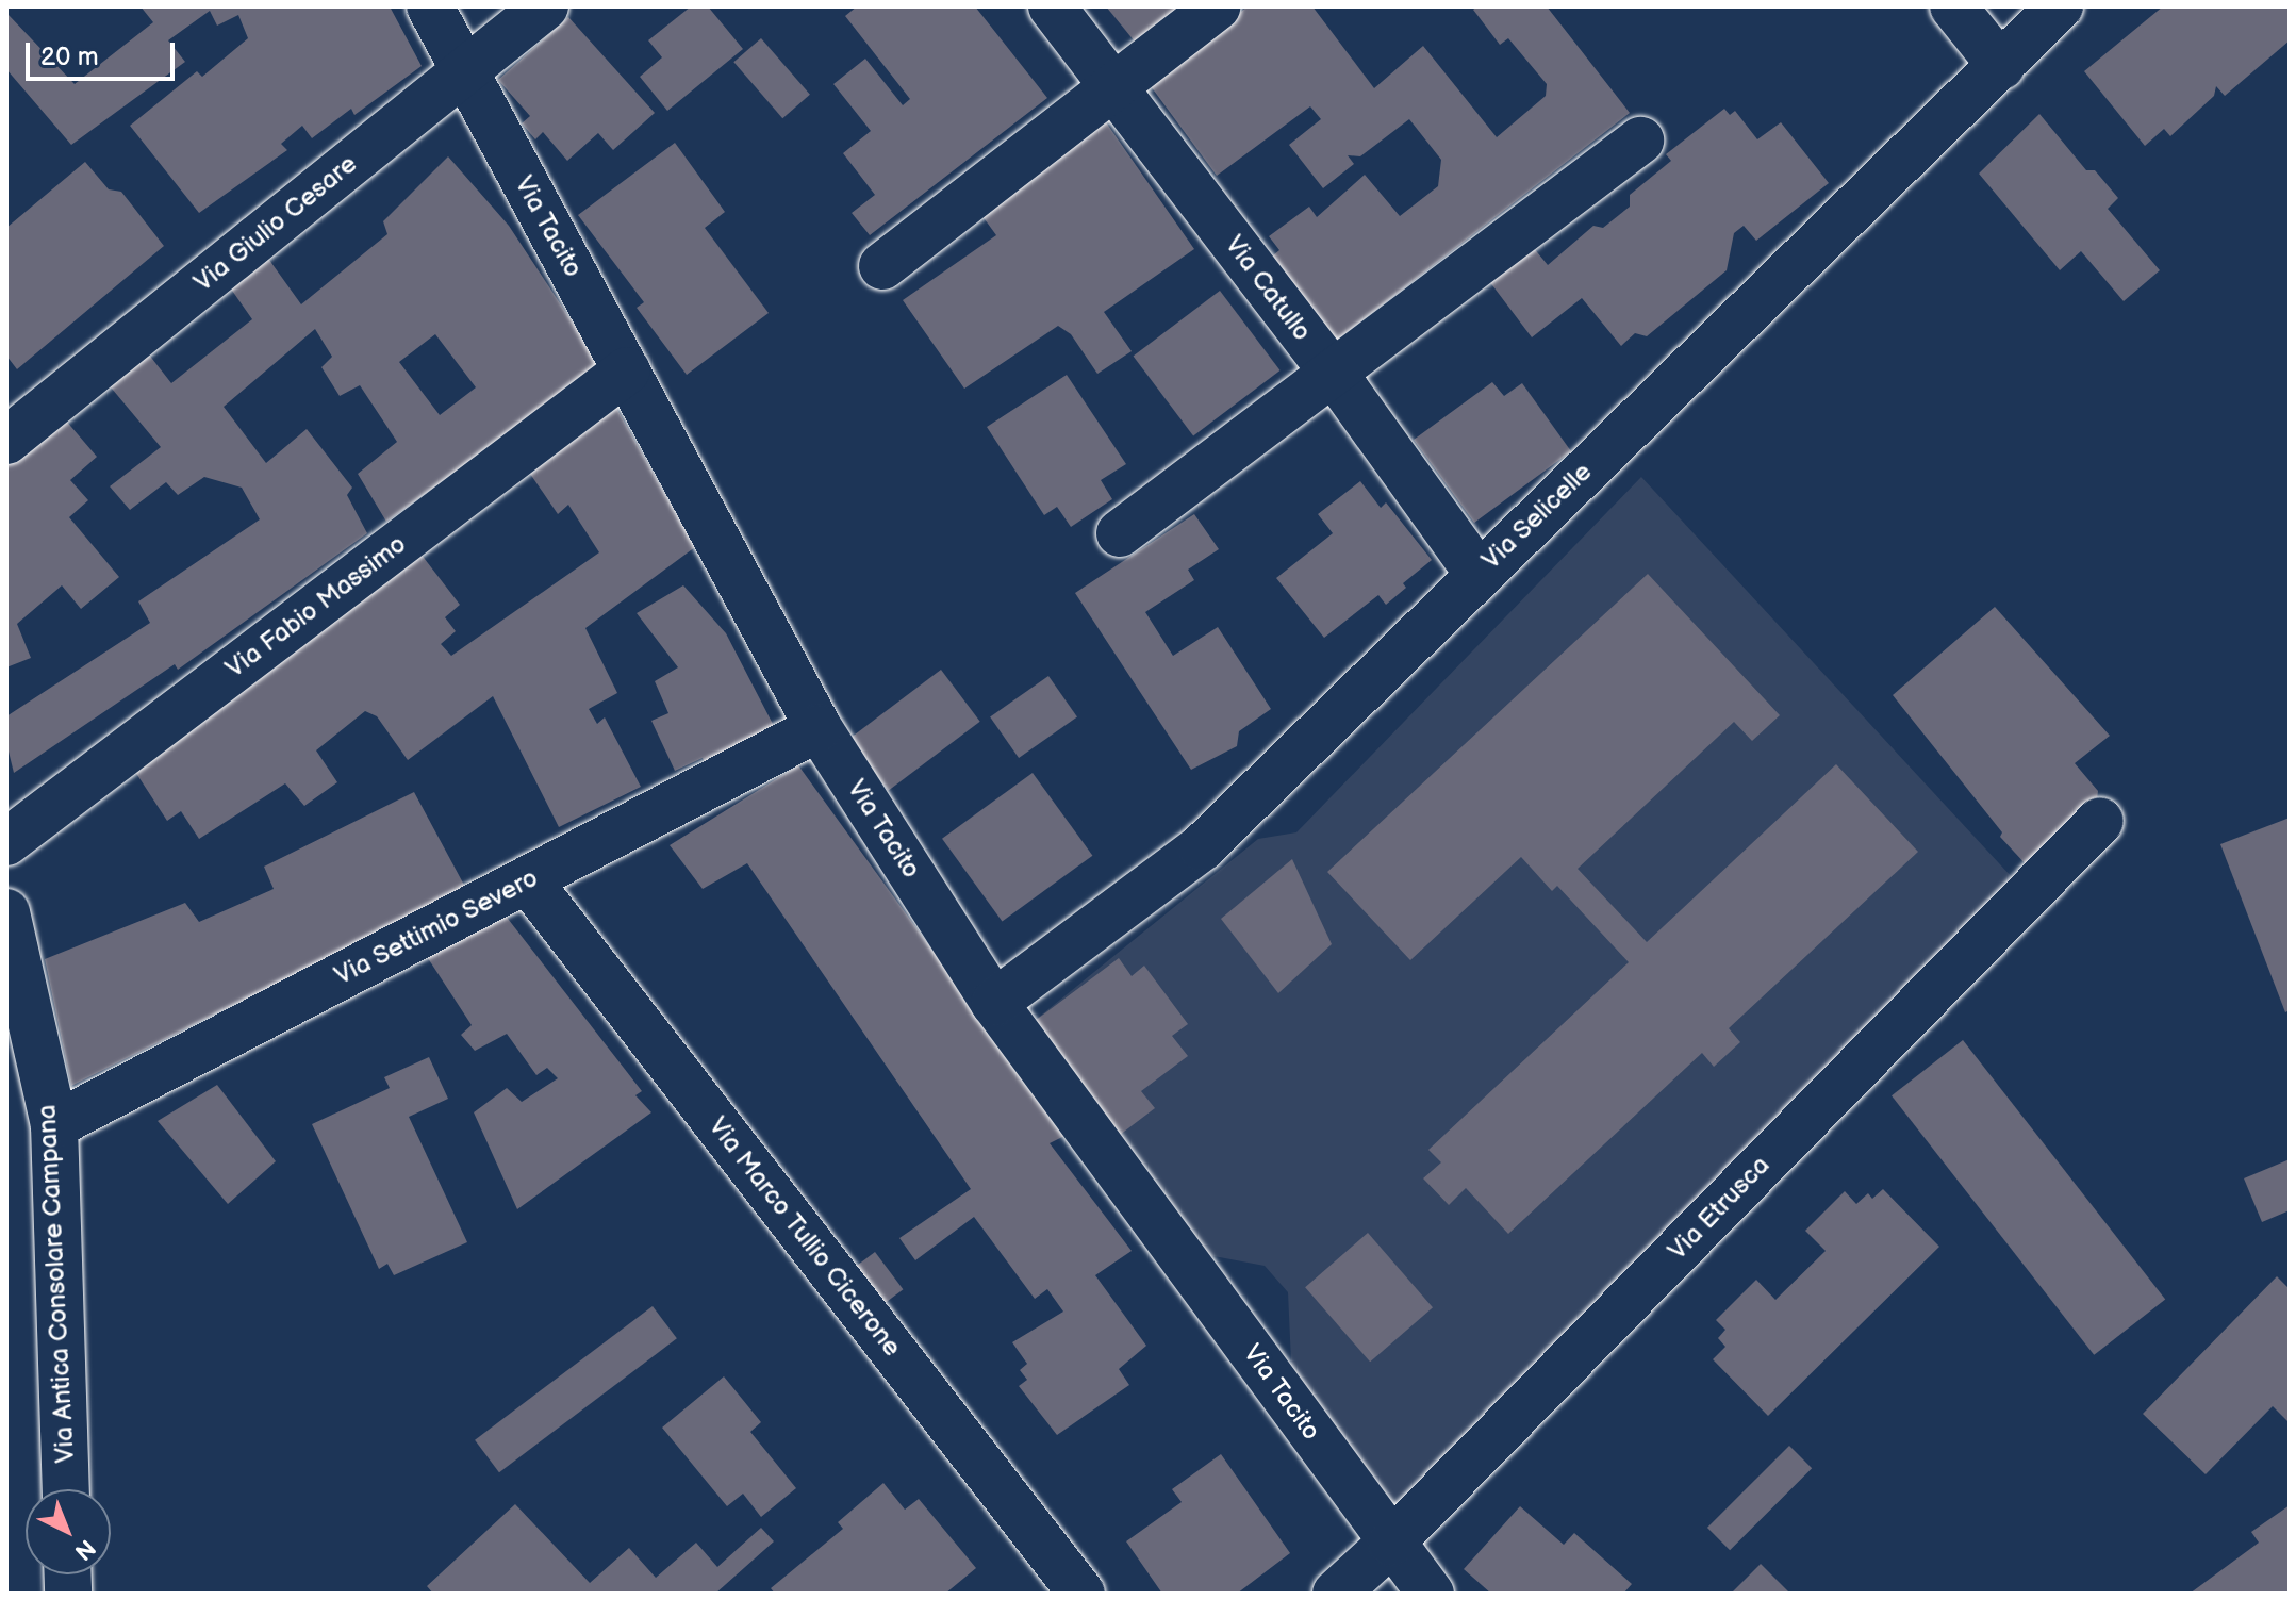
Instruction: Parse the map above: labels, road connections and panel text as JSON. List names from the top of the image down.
{
  "streets": {
    "street": [
      "Via Giulio Cesare",
      "Via Tacito",
      "Via Catullo",
      "Via Selicelle",
      "Via Fabio Massimo",
      "Via Settimio Severo",
      "Via Etrusca",
      "Via Marco Tullio Cicerone",
      "Via Antica Consolare Campana"
    ]
  },
  "crossings": [
    ["Via Giulio Cesare", "Via Tacito"],
    ["Via Tacito", "Via Selicelle"],
    ["Via Tacito", "Via Fabio Massimo"],
    ["Via Tacito", "Via Settimio Severo"],
    ["Via Tacito", "Via Etrusca"],
    ["Via Catullo", "Via Selicelle"],
    ["Via Settimio Severo", "Via Marco Tullio Cicerone"],
    ["Via Settimio Severo", "Via Antica Consolare Campana"]
  ],
  "scale_bar": "20 m",
  "north": "bottom right"
}
